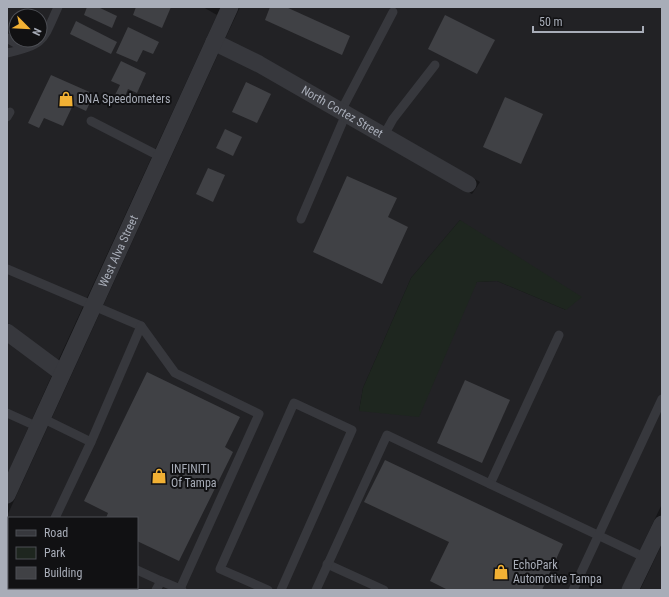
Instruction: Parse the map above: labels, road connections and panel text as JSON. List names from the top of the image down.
{
  "streets": {
    "street": ["North Cortez Street", "West Alva Street"]
  },
  "crossings": [
    ["North Cortez Street", "West Alva Street"]
  ],
  "places": {
    "shop": ["DNA Speedometers", "INFINITI Of Tampa", "EchoPark Automotive Tampa"]
  },
  "legend": ["Road", "Park", "Building"],
  "scale_bar": "50 m",
  "north": "bottom right"
}
